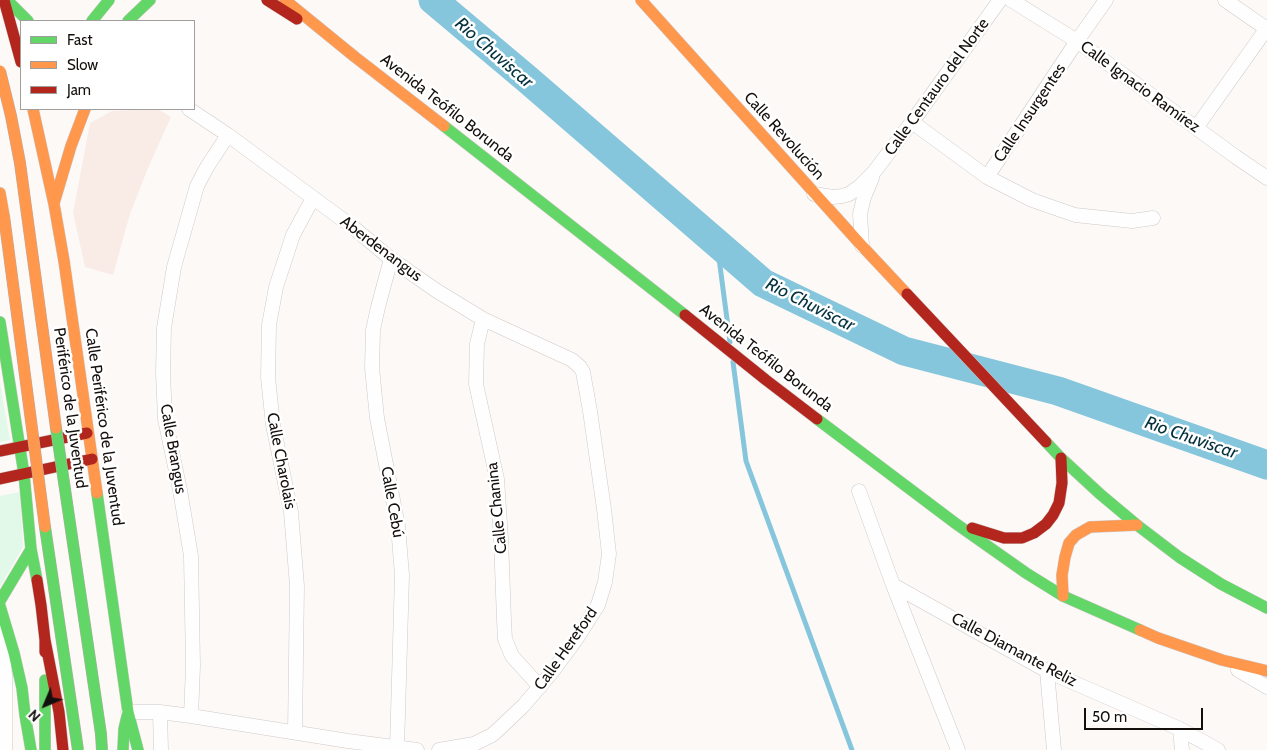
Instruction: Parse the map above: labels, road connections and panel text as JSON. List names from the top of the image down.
{
  "streets": {
    "main road": [
      "Avenida Teófilo Borunda",
      "Calle Revolución",
      "Periférico de la Juventud",
      "Calle Periférico de la Juventud"
    ],
    "street": [
      "Calle Centauro del Norte",
      "Calle Ignacio Ramírez",
      "Calle Insurgentes",
      "Aberdenangus",
      "Calle Brangus",
      "Calle Charolais",
      "Calle Cebú",
      "Calle Chanina",
      "Calle Hereford",
      "Calle Diamante Reliz"
    ]
  },
  "crossings": [
    ["Calle Centauro del Norte", "Calle Revolución"],
    ["Calle Ignacio Ramírez", "Calle Insurgentes"],
    ["Aberdenangus", "Calle Brangus"],
    ["Aberdenangus", "Calle Charolais"],
    ["Aberdenangus", "Calle Cebú"],
    ["Aberdenangus", "Calle Chanina"],
    ["Aberdenangus", "Calle Hereford"],
    ["Calle Chanina", "Calle Hereford"]
  ],
  "water": ["Rio Chuviscar"],
  "legend": ["Fast", "Slow", "Jam"],
  "scale_bar": "50 m",
  "north": "bottom left"
}
